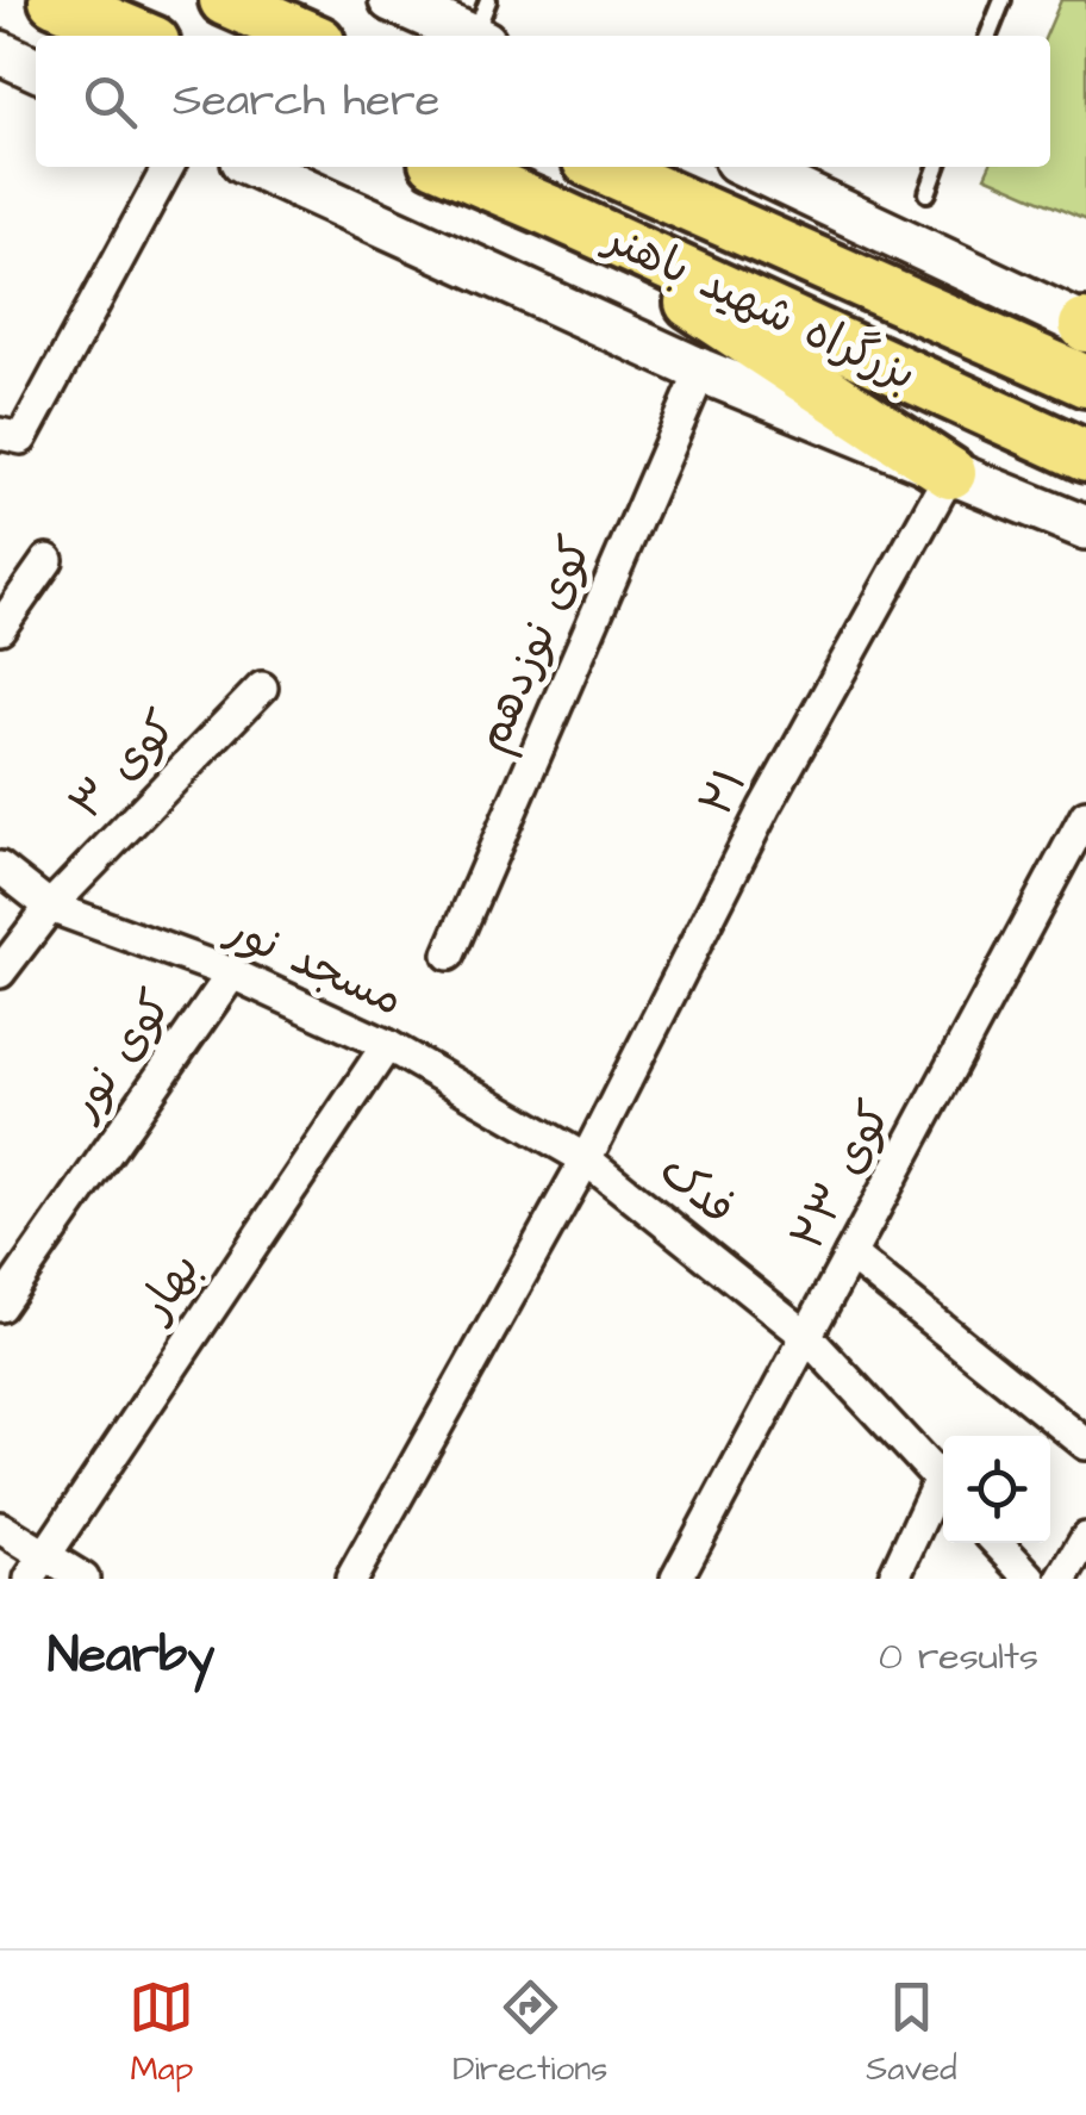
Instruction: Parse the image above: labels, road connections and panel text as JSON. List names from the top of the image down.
{
  "streets": {
    "highway": ["بزرگراه شهید باهنر"],
    "street": [
      "کوی نوزدهم",
      "کوی ۳",
      "۲۱",
      "مسجد نور",
      "کوی نور",
      "کوی ۲۳",
      "فدک",
      "بهار"
    ]
  },
  "crossings": [
    ["کوی ۳", "مسجد نور"],
    ["۲۱", "مسجد نور"],
    ["۲۱", "فدک"],
    ["مسجد نور", "کوی نور"],
    ["مسجد نور", "فدک"],
    ["مسجد نور", "بهار"],
    ["کوی ۲۳", "فدک"]
  ],
  "page": {
    "search": "Search here",
    "heading": ["Nearby", "0 results"],
    "nav": ["Map", "Directions", "Saved"]
  }
}
